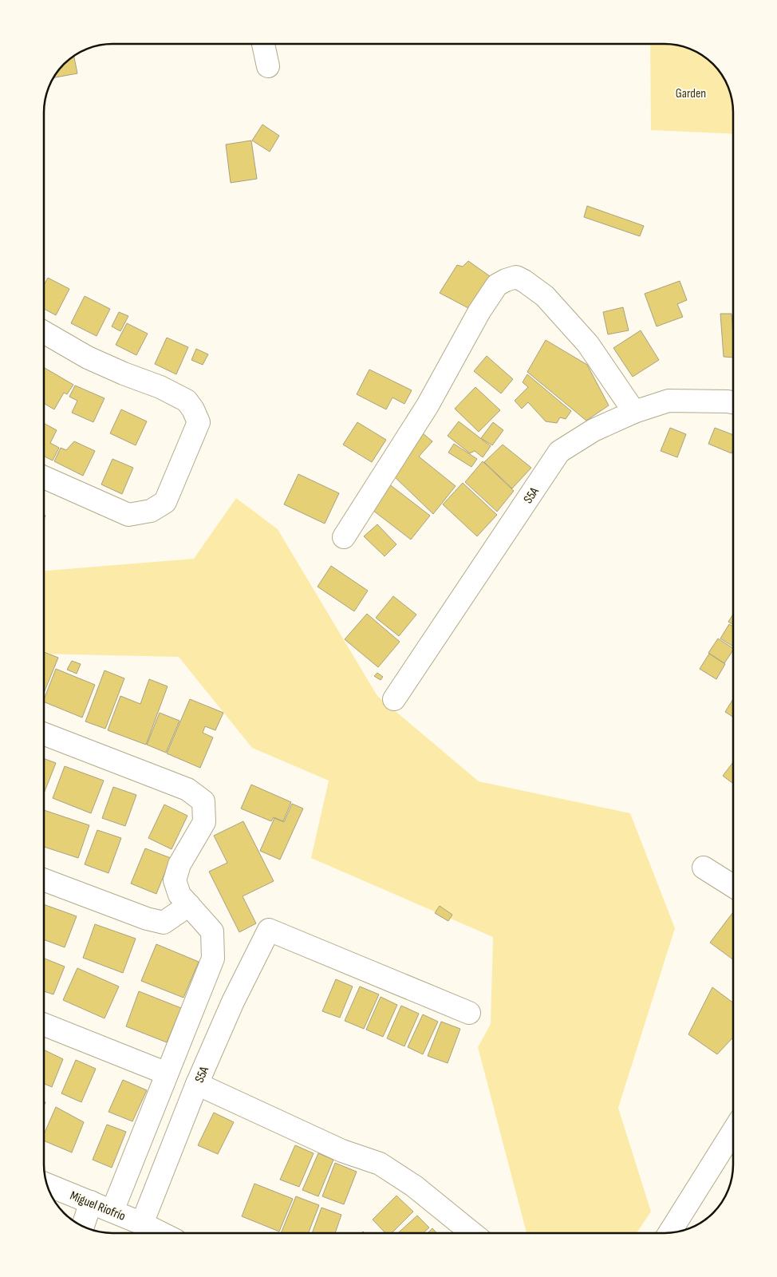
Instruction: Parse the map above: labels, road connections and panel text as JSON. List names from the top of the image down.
{
  "streets": {
    "street": ["S5A", "Miguel Riofrío"]
  },
  "crossings": [
    ["S5A", "Miguel Riofrío"]
  ],
  "parks": ["Garden"]
}
